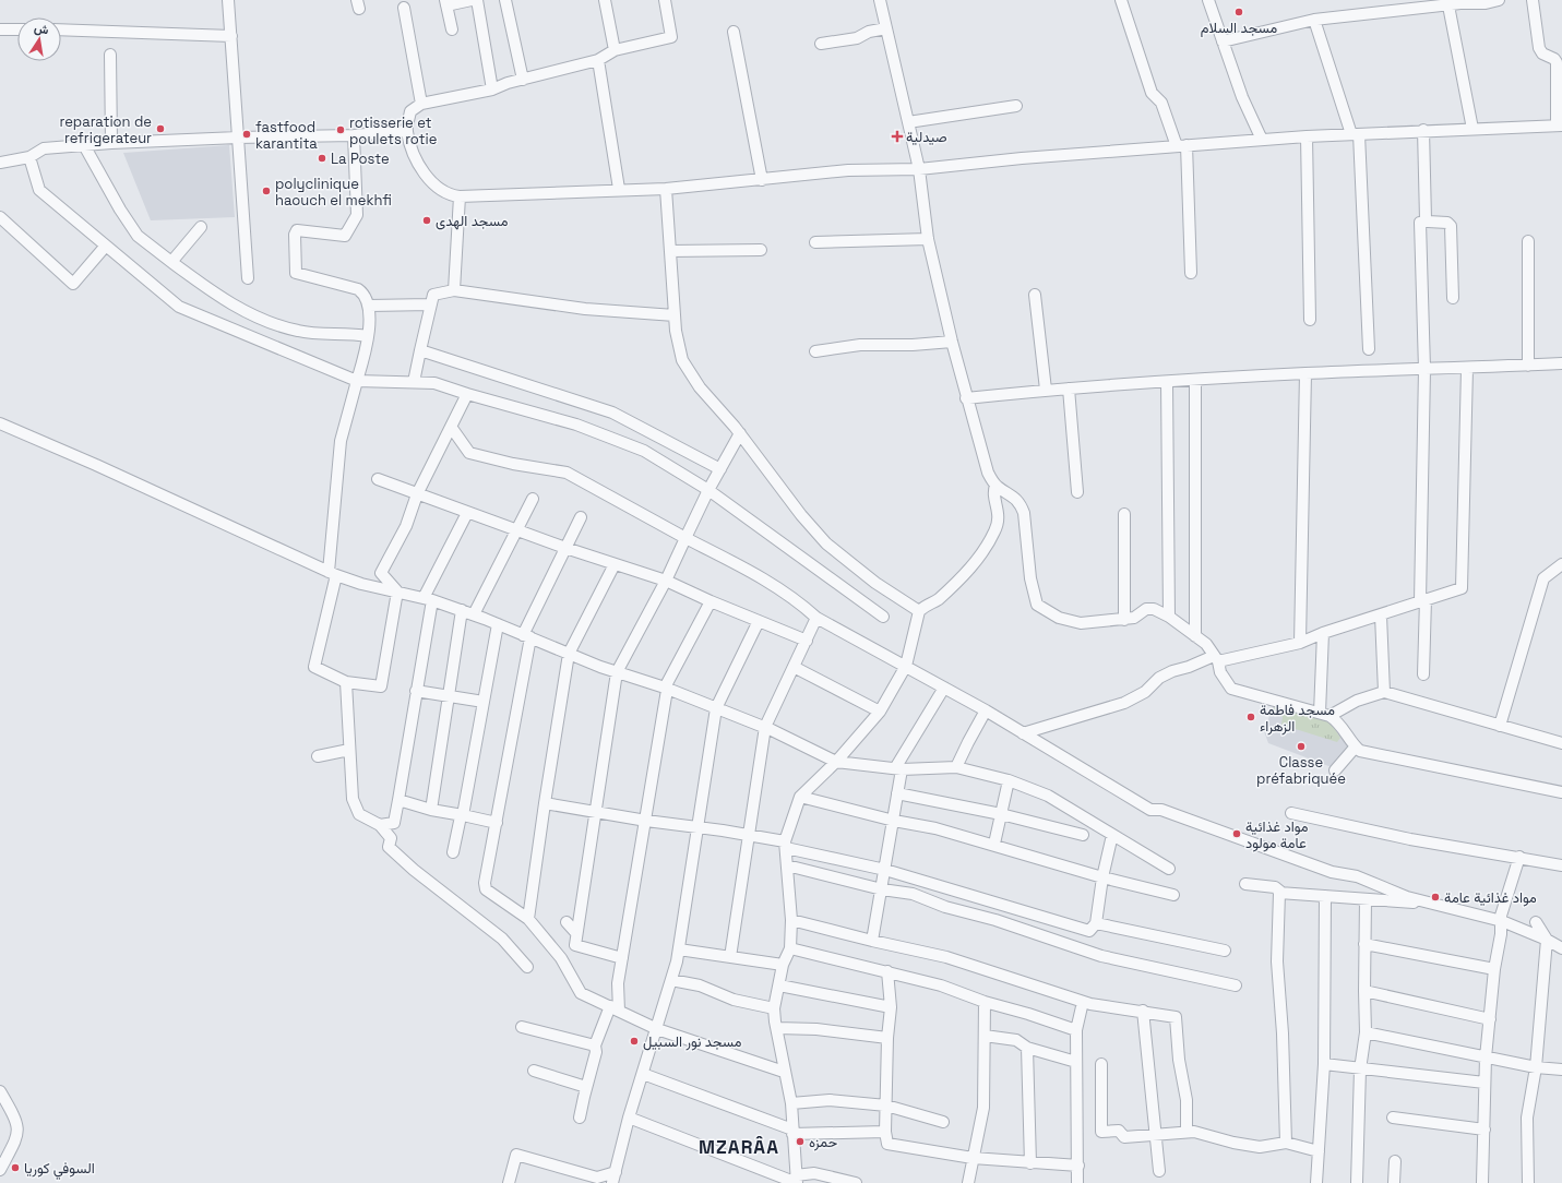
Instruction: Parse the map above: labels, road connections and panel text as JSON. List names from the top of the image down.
{
  "districts": ["MZARÂA"],
  "places": {
    "other": [
      "مسجد السلام",
      "reparation de refrigerateur",
      "rotisserie et poulets rotie",
      "fastfood karantita",
      "La Poste",
      "polyclinique haouch el mekhfi",
      "مسجد الهدى",
      "مسجد فاطمة الزهراء",
      "Classe préfabriquée",
      "مواد غذائية عامة مولود",
      "مواد غذائية عامة",
      "مسجد نور السبيل",
      "حمزه",
      "السوفي كوريا"
    ],
    "health": ["صيدلية"]
  },
  "north": "top"
}
